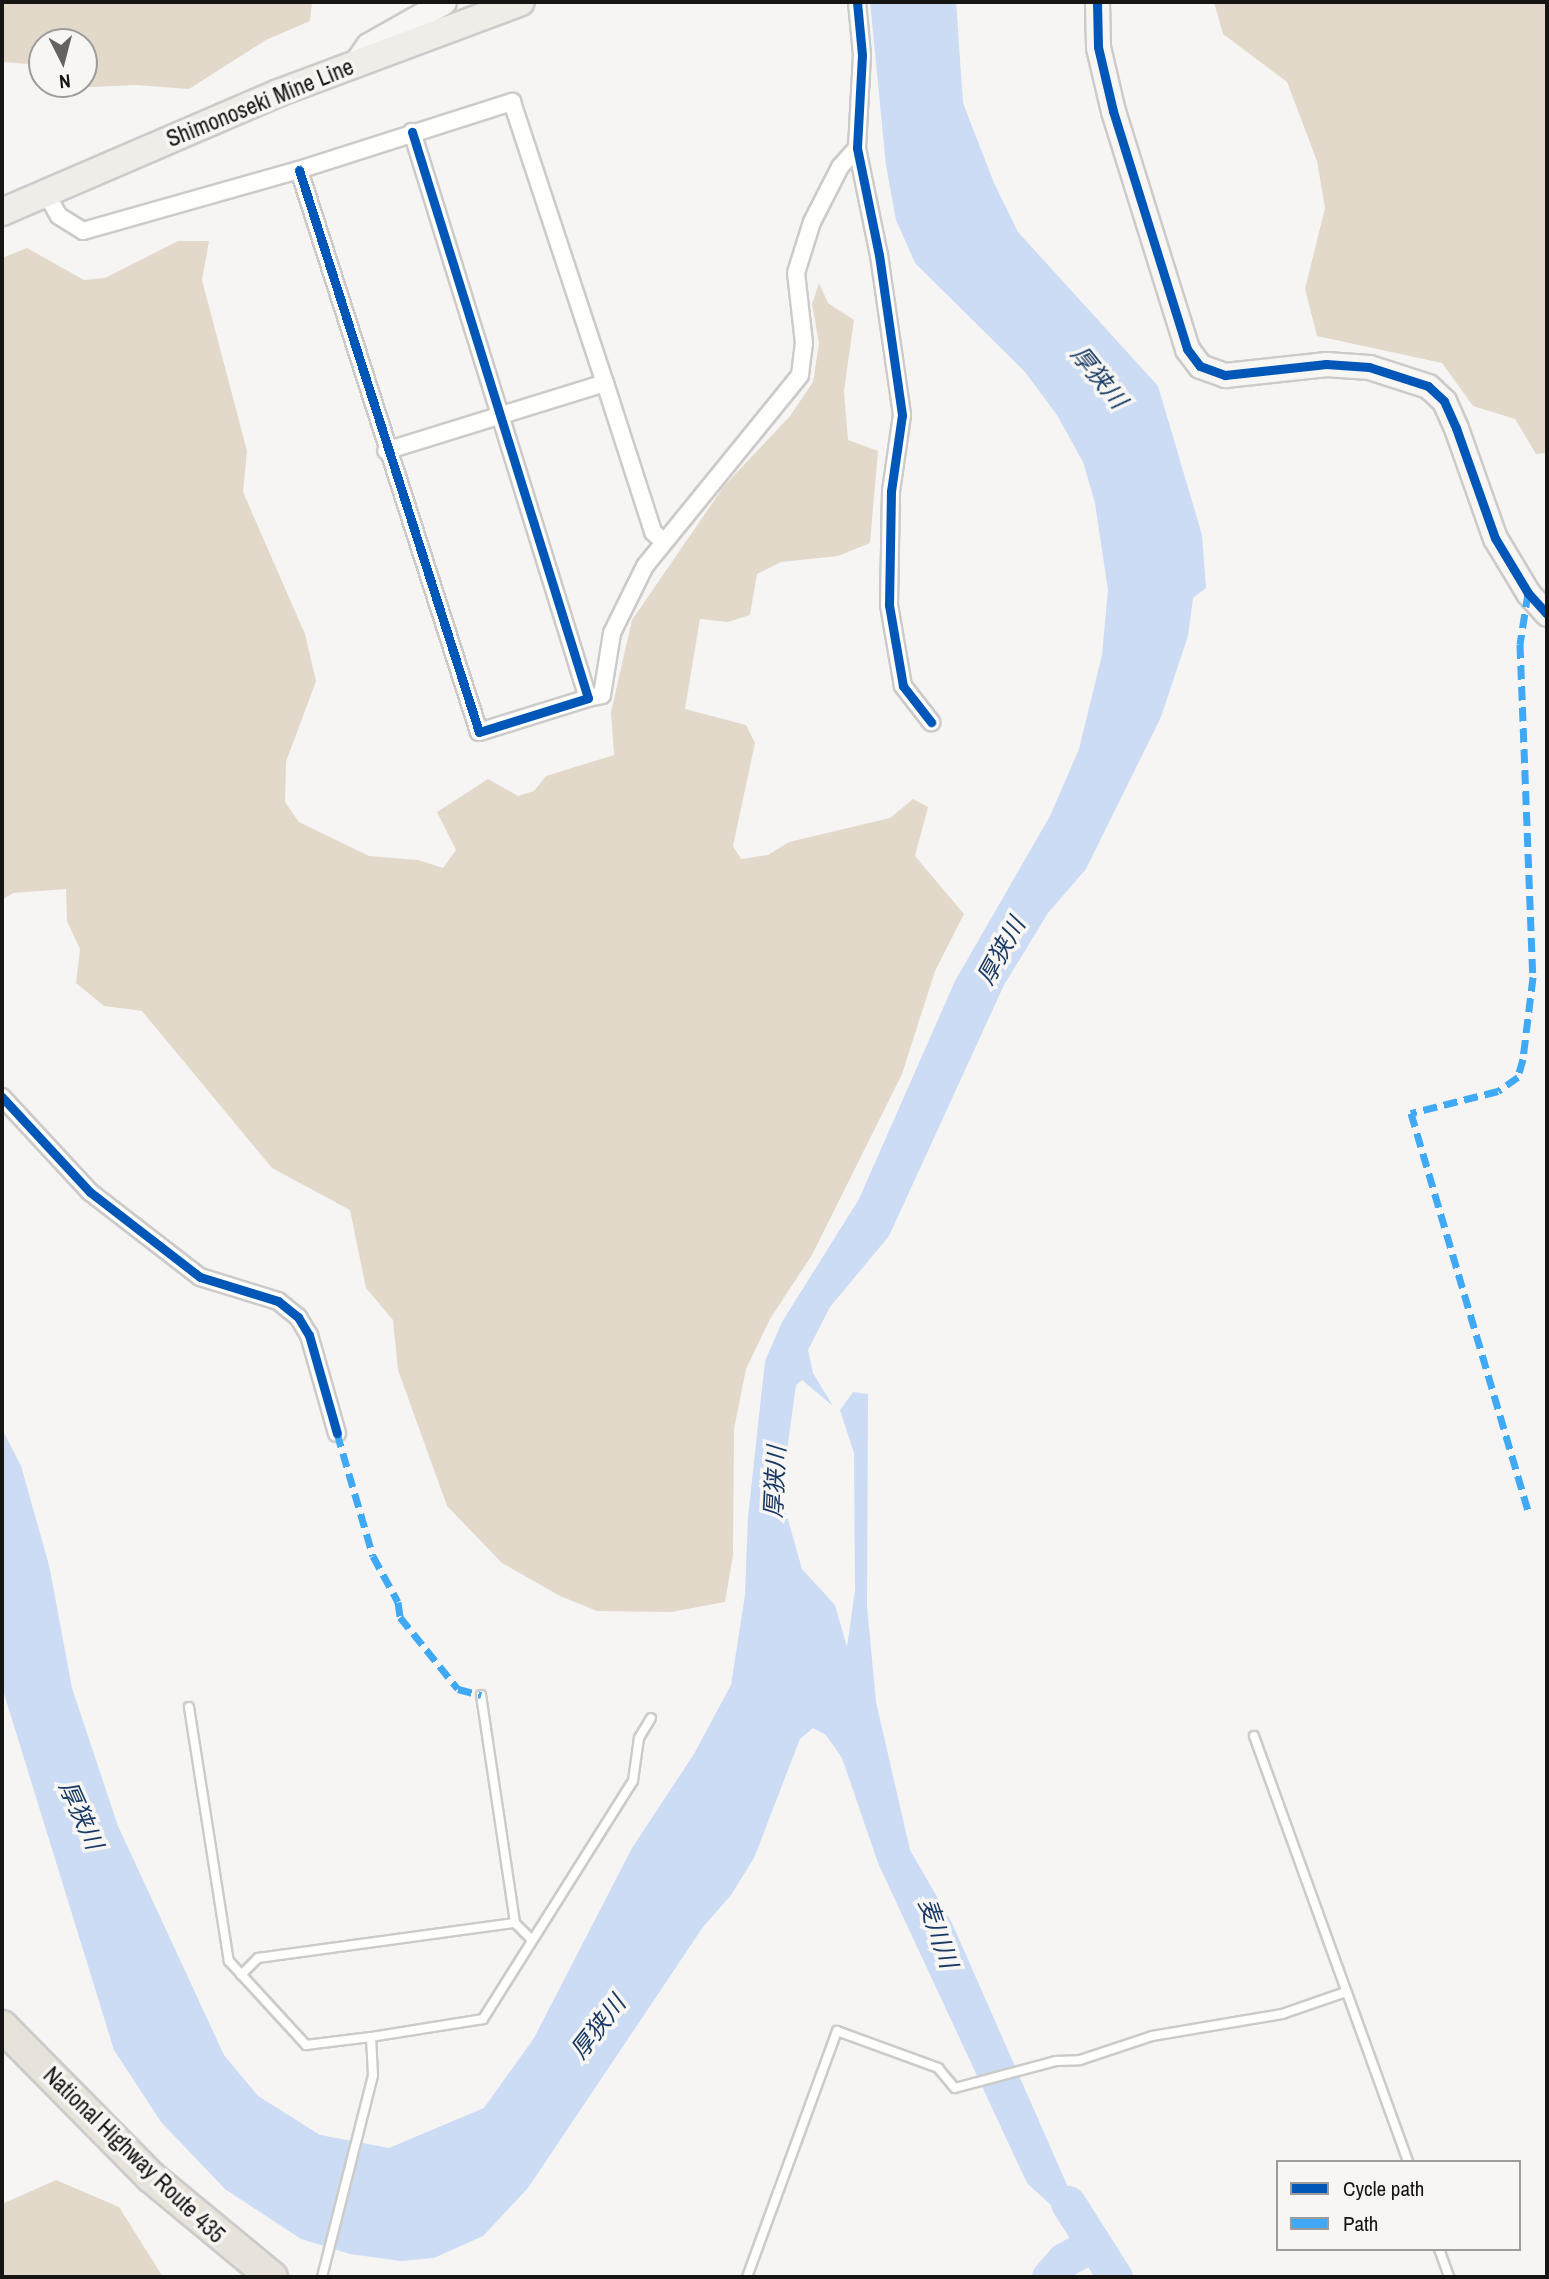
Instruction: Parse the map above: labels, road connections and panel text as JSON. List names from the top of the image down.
{
  "streets": {
    "highway": ["National Highway Route 435"],
    "main road": ["Shimonoseki Mine Line"]
  },
  "water": ["厚狭川", "麦川川"],
  "legend": ["Cycle path", "Path"],
  "north": "bottom"
}
